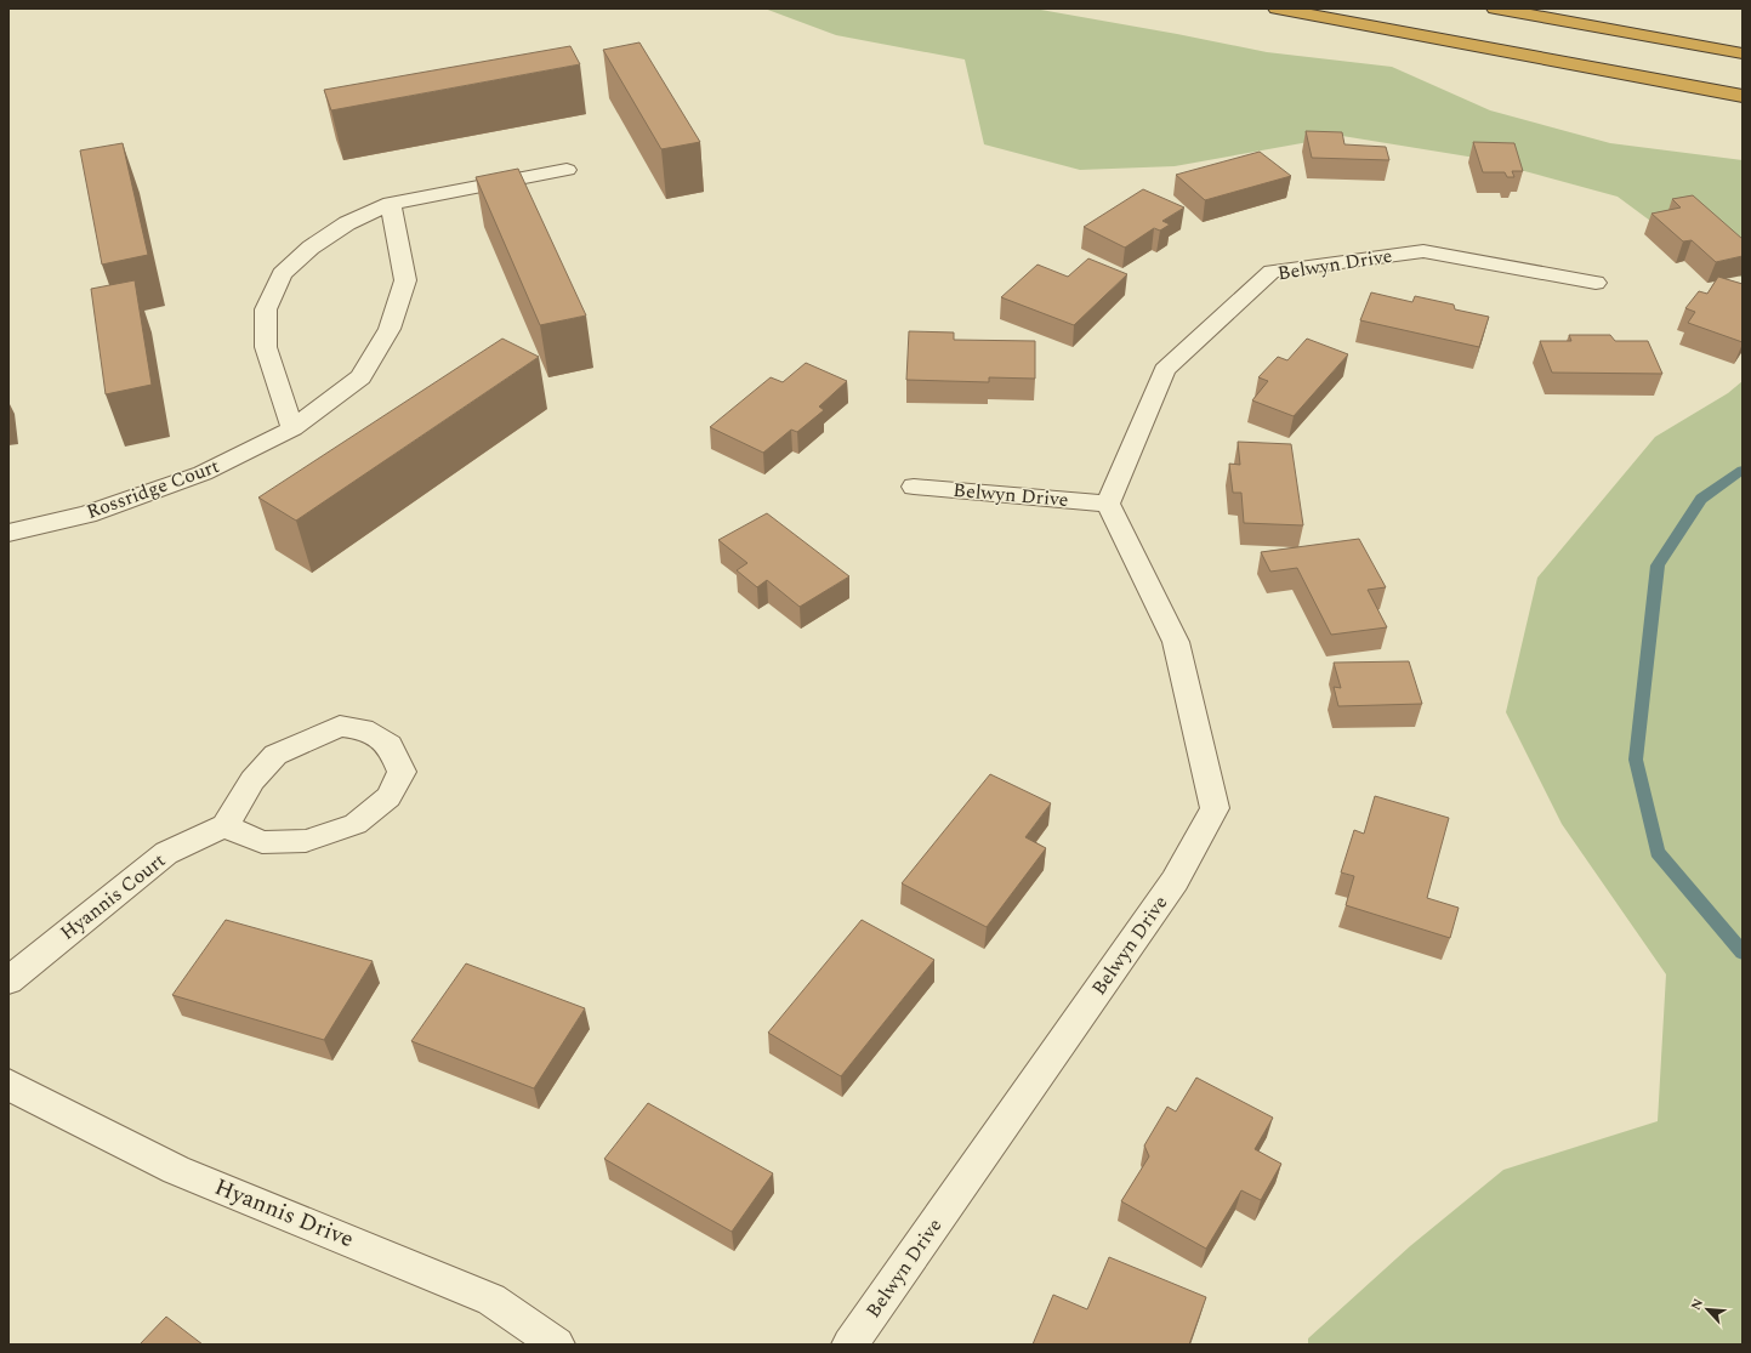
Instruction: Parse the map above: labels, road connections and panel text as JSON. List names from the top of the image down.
{
  "streets": {
    "street": [
      "Belwyn Drive",
      "Rossridge Court",
      "Hyannis Court",
      "Hyannis Drive"
    ]
  },
  "north": "top left"
}
